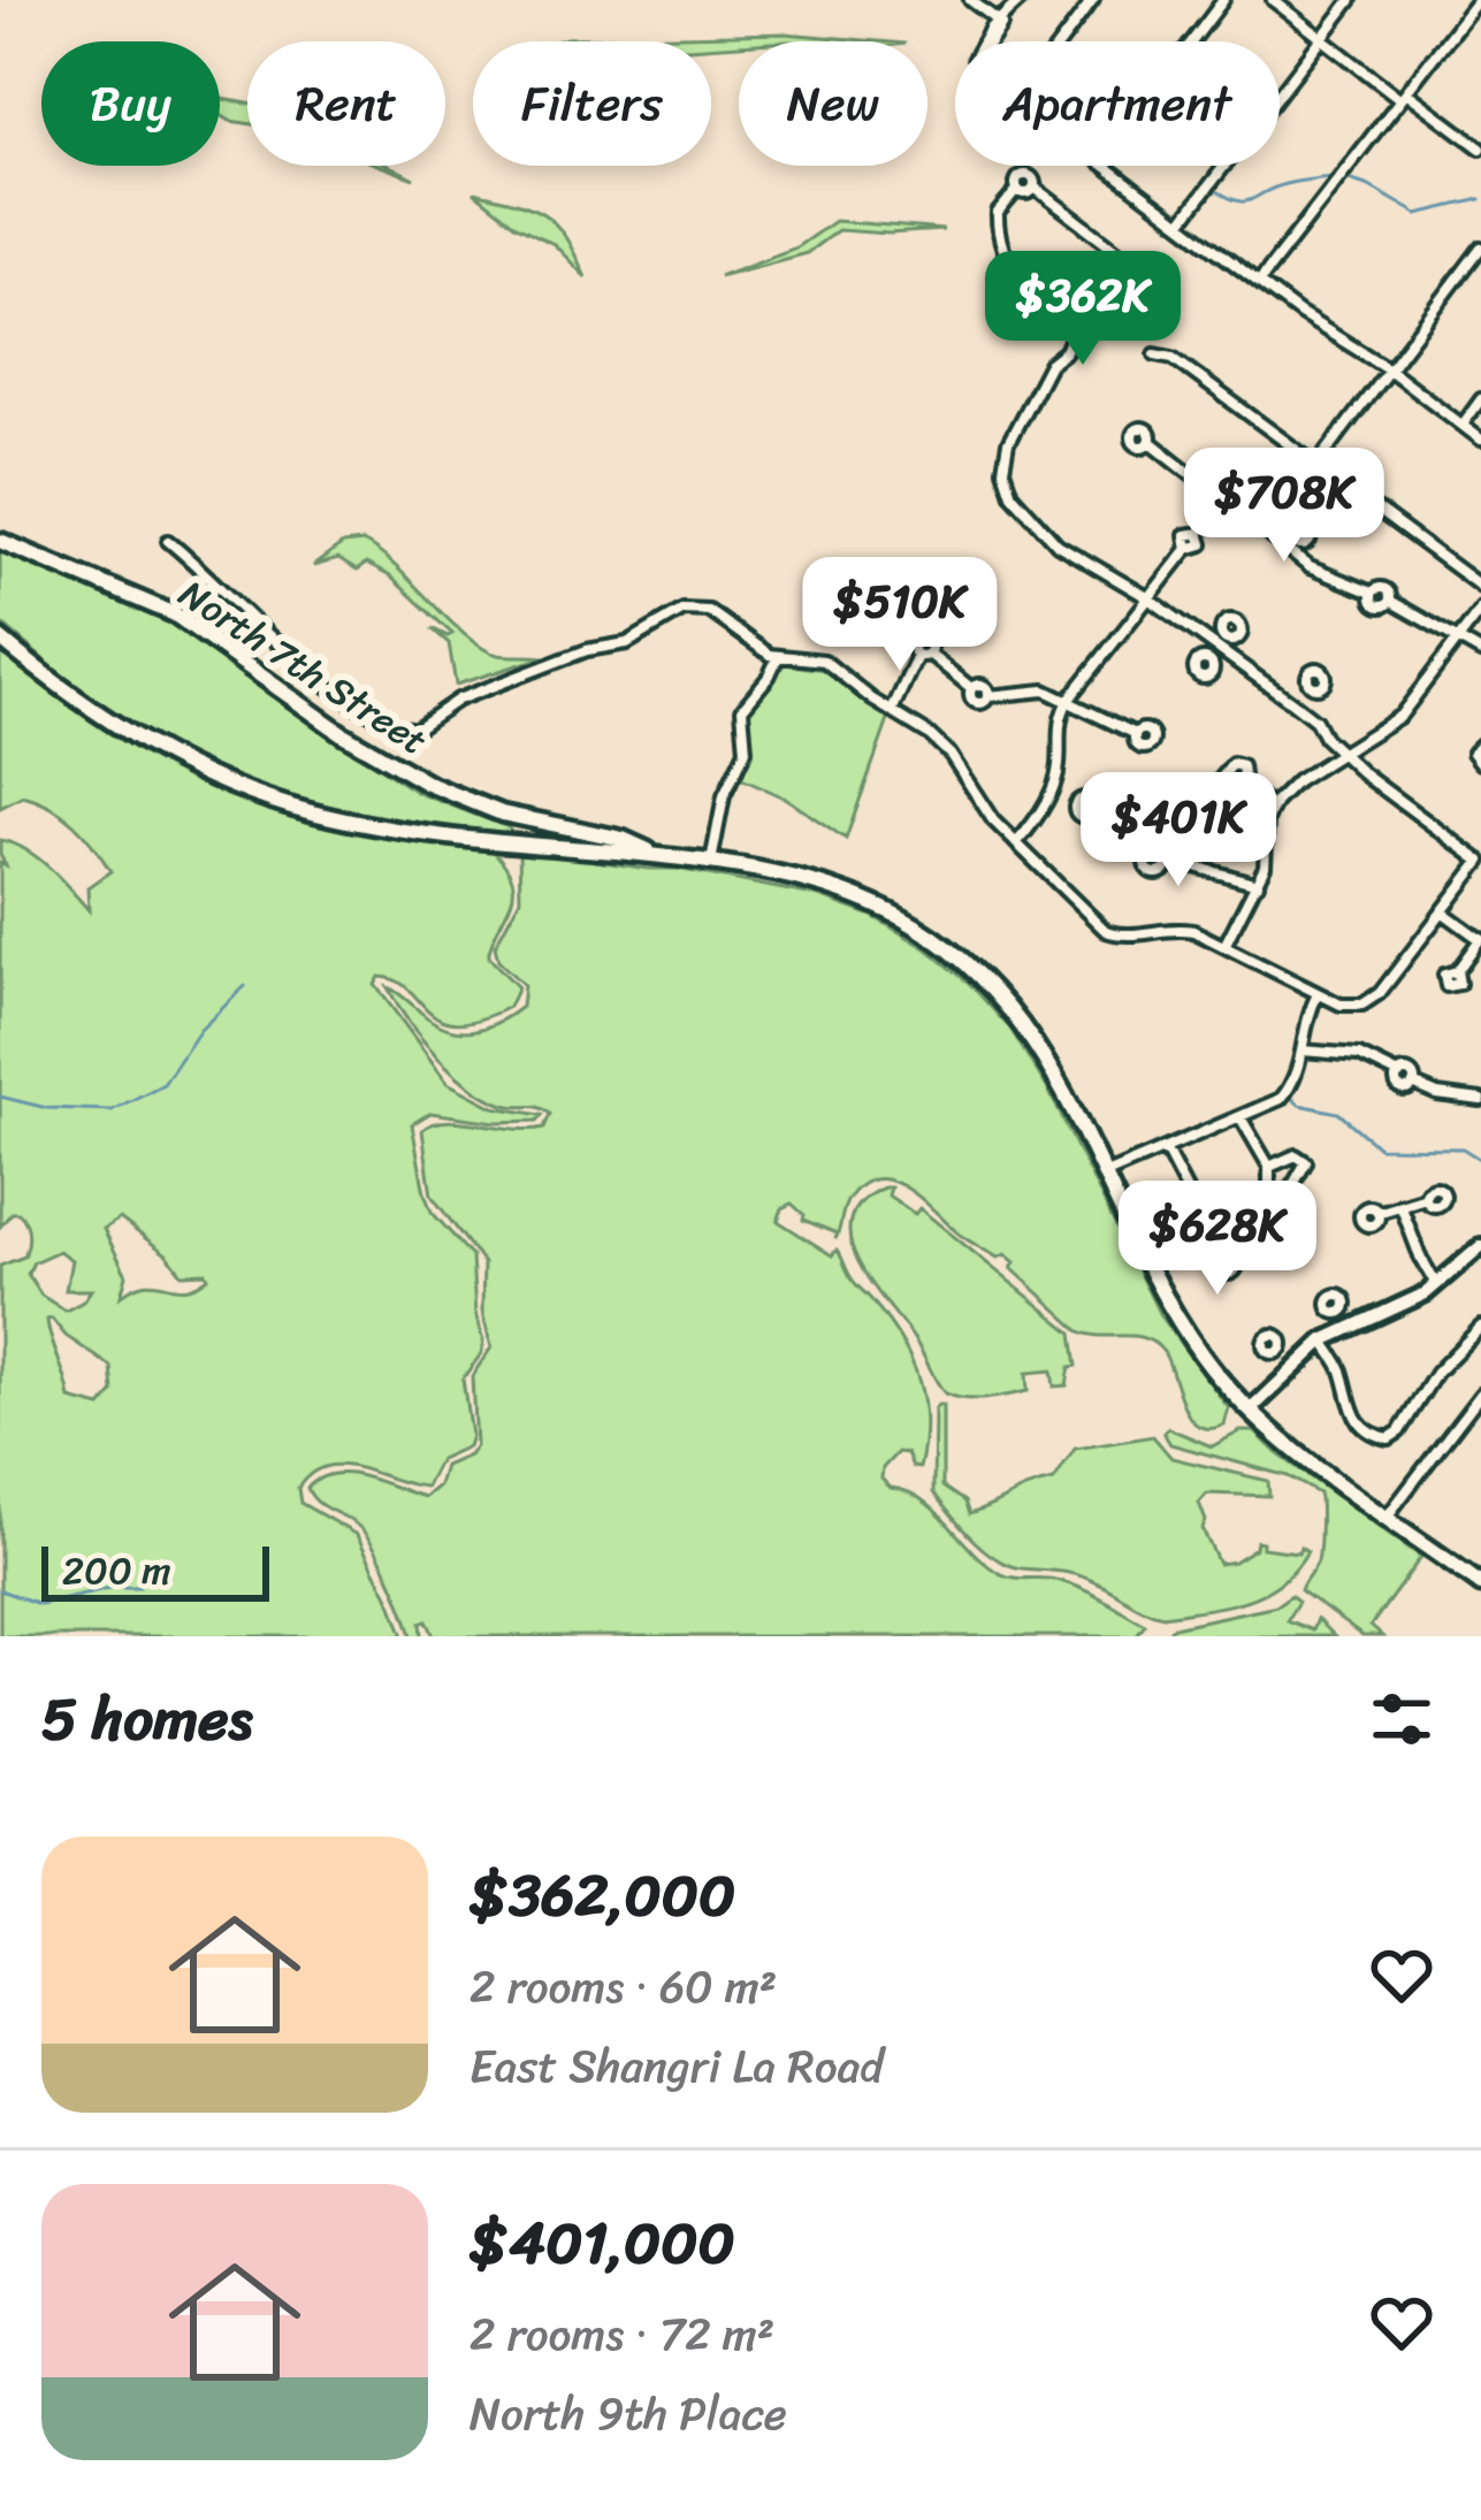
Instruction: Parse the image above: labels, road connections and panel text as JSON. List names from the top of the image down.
{
  "streets": {
    "main road": ["North 7th Street"]
  },
  "scale_bar": "200 m",
  "page": {
    "chip": [
      "Buy",
      "Rent",
      "Filters",
      "New",
      "Apartment"
    ],
    "price": [
      "$362K",
      "$708K",
      "$510K",
      "$401K",
      "$628K"
    ],
    "scale": "200 m",
    "heading": "5 homes",
    "list": [
      {
        "name": "$362,000",
        "note": "2 rooms · 60 m² · East Shangri La Road"
      },
      {
        "name": "$401,000",
        "note": "2 rooms · 72 m² · North 9th Place"
      }
    ]
  }
}
